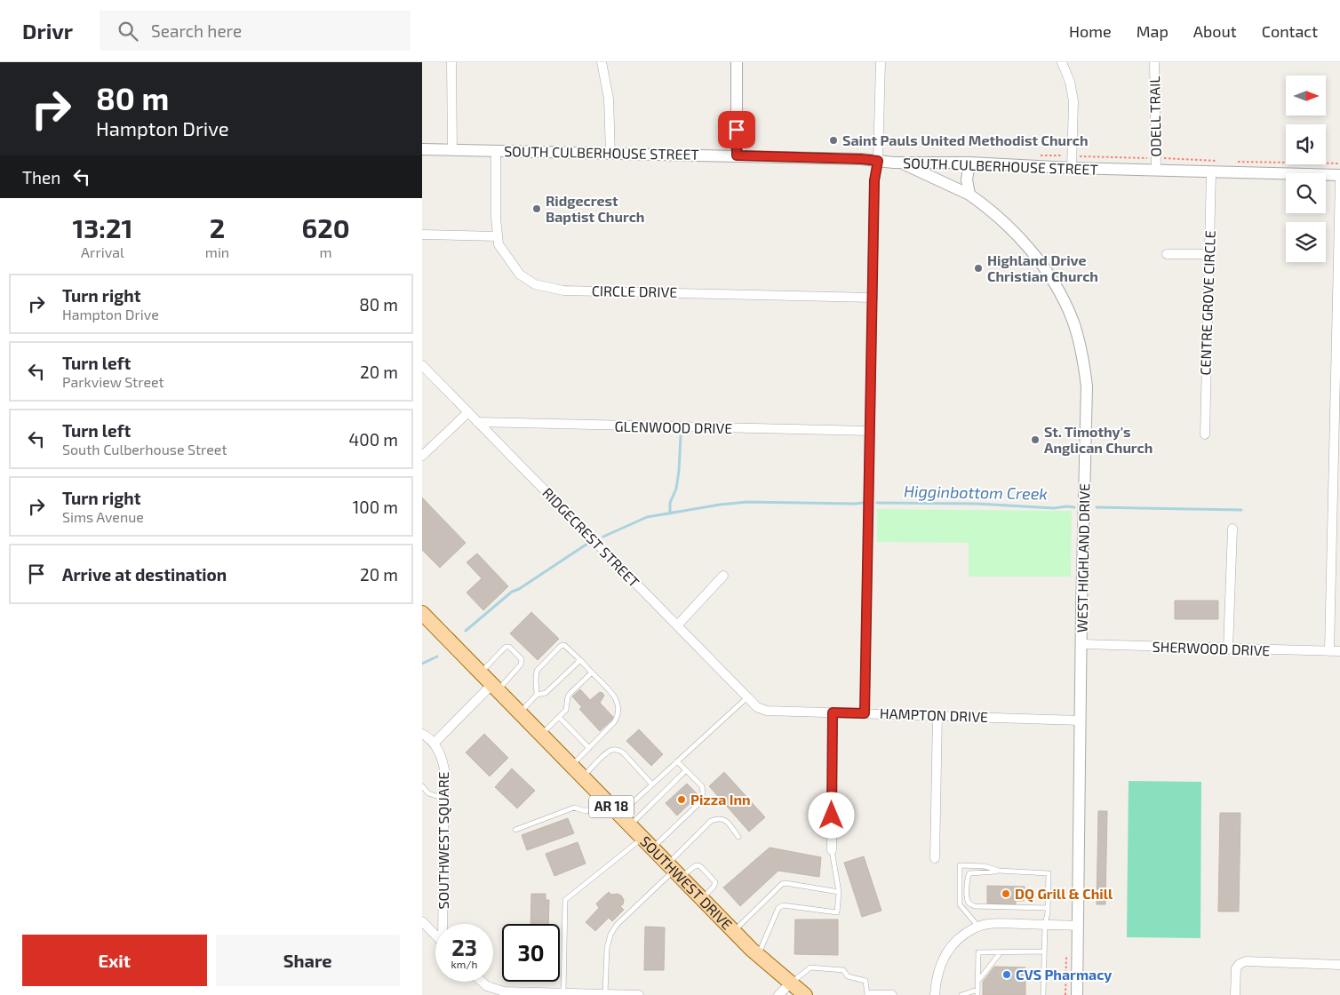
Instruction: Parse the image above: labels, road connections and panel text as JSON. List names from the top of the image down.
{
  "streets": {
    "main road": ["AR 18", "SOUTHWEST DRIVE"],
    "street": [
      "ODELL TRAIL",
      "SOUTH CULBERHOUSE STREET",
      "CIRCLE DRIVE",
      "CENTRE GROVE CIRCLE",
      "GLENWOOD DRIVE",
      "RIDGECREST STREET",
      "WEST HIGHLAND DRIVE",
      "SHERWOOD DRIVE",
      "HAMPTON DRIVE",
      "SOUTHWEST SQUARE"
    ]
  },
  "crossings": [
    ["ODELL TRAIL", "SOUTH CULBERHOUSE STREET"],
    ["SOUTH CULBERHOUSE STREET", "CENTRE GROVE CIRCLE"],
    ["SOUTH CULBERHOUSE STREET", "WEST HIGHLAND DRIVE"],
    ["GLENWOOD DRIVE", "RIDGECREST STREET"],
    ["RIDGECREST STREET", "HAMPTON DRIVE"],
    ["WEST HIGHLAND DRIVE", "SHERWOOD DRIVE"],
    ["WEST HIGHLAND DRIVE", "HAMPTON DRIVE"]
  ],
  "water": ["Higginbottom Creek"],
  "places": [
    "Saint Pauls United Methodist Church",
    "Ridgecrest Baptist Church",
    "Highland Drive Christian Church",
    "St. Timothy's Anglican Church",
    "Pizza Inn",
    "DQ Grill & Chill",
    "CVS Pharmacy"
  ],
  "north": "right",
  "page": {
    "header": "Drivr",
    "search": "Search here",
    "nav": [
      "Home",
      "Map",
      "About",
      "Contact"
    ],
    "turn": ["80 m", "Hampton Drive"],
    "then": "Then",
    "eta": [
      "13:21",
      "Arrival",
      "2",
      "min",
      "620",
      "m"
    ],
    "list": [
      {
        "name": "Turn right",
        "note": "Hampton Drive",
        "value": "80 m"
      },
      {
        "name": "Turn left",
        "note": "Parkview Street",
        "value": "20 m"
      },
      {
        "name": "Turn left",
        "note": "South Culberhouse Street",
        "value": "400 m"
      },
      {
        "name": "Turn right",
        "note": "Sims Avenue",
        "value": "100 m"
      },
      {
        "name": "Arrive at destination",
        "value": "20 m"
      }
    ],
    "speed": "23 km/h",
    "limit": "30",
    "buttons": ["Exit", "Share"]
  }
}
